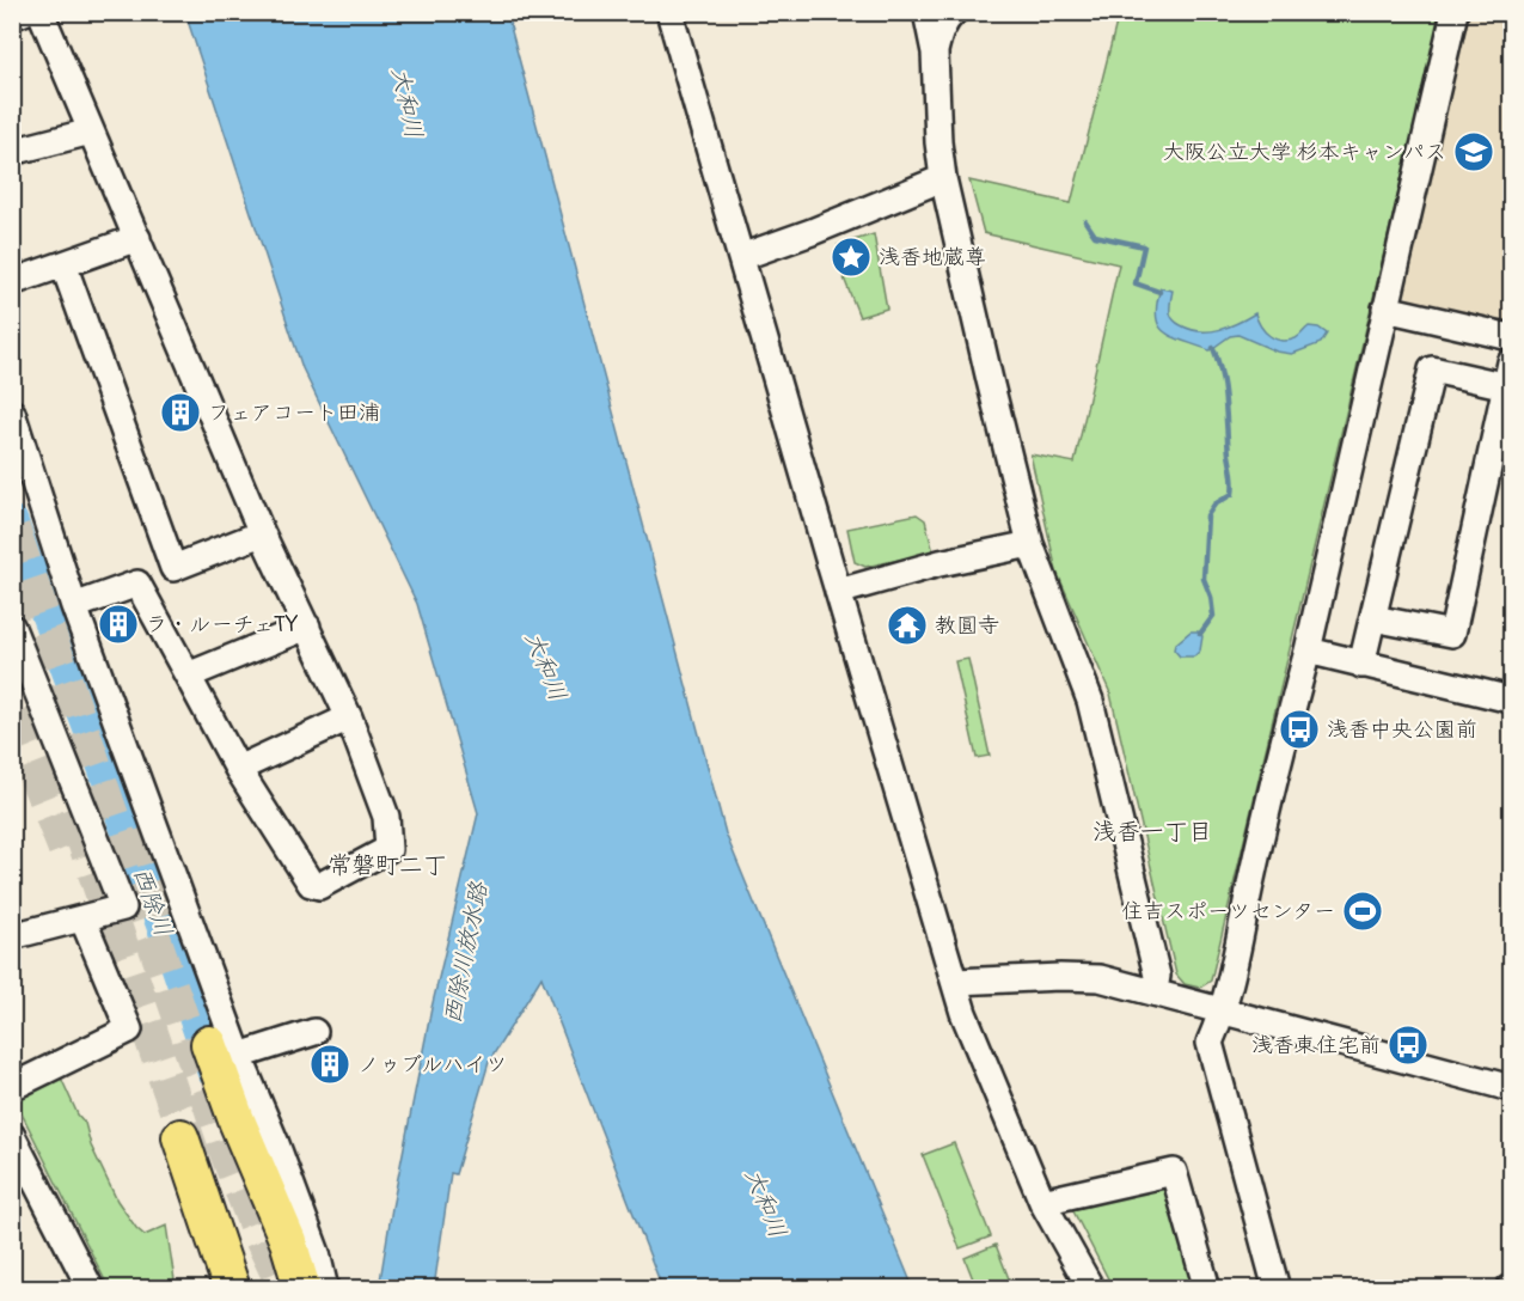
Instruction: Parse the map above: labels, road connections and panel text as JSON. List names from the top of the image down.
{
  "districts": ["浅香一丁目", "常磐町二丁"],
  "water": ["大和川", "西除川", "西除川放水路"],
  "places": {
    "school or university": ["大阪公立大学 杉本キャンパス"],
    "place": ["浅香地蔵尊"],
    "building": ["フェアコート田浦", "ラ・ルーチェTY", "ノゥブルハイツ"],
    "temple": ["教圓寺"],
    "bus stop": ["浅香中央公園前", "浅香東住宅前"],
    "sports": ["住吉スポーツセンター"]
  }
}
